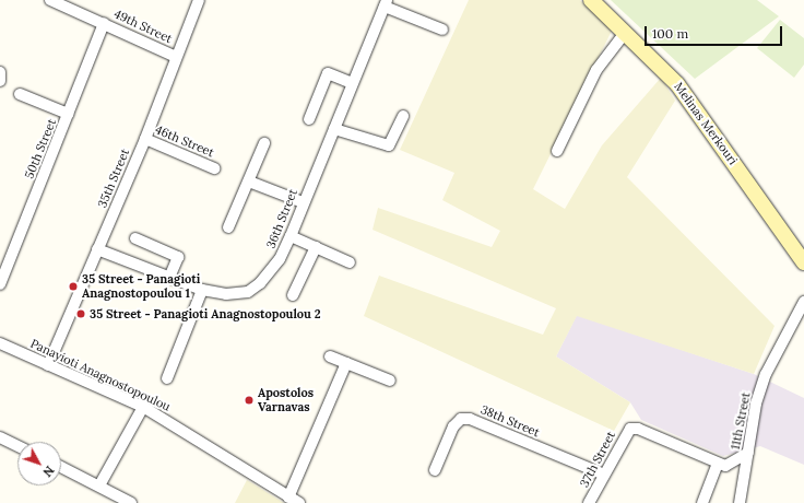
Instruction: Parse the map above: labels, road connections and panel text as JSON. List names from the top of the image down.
{
  "streets": {
    "main road": ["Melinas Merkouri"],
    "street": [
      "49th Street",
      "46th Street",
      "50th Street",
      "35th Street",
      "36th Street",
      "Panayioti Anagnostopoulou",
      "38th Street",
      "11th Street",
      "37th Street"
    ]
  },
  "crossings": [
    ["49th Street", "50th Street"],
    ["49th Street", "35th Street"],
    ["46th Street", "35th Street"],
    ["35th Street", "36th Street"],
    ["35th Street", "Panayioti Anagnostopoulou"],
    ["38th Street", "37th Street"]
  ],
  "places": ["35 Street - Panagioti Anagnostopoulou 1", "35 Street - Panagioti Anagnostopoulou 2", "Apostolos Varnavas"],
  "scale_bar": "100 m",
  "north": "bottom right"
}
